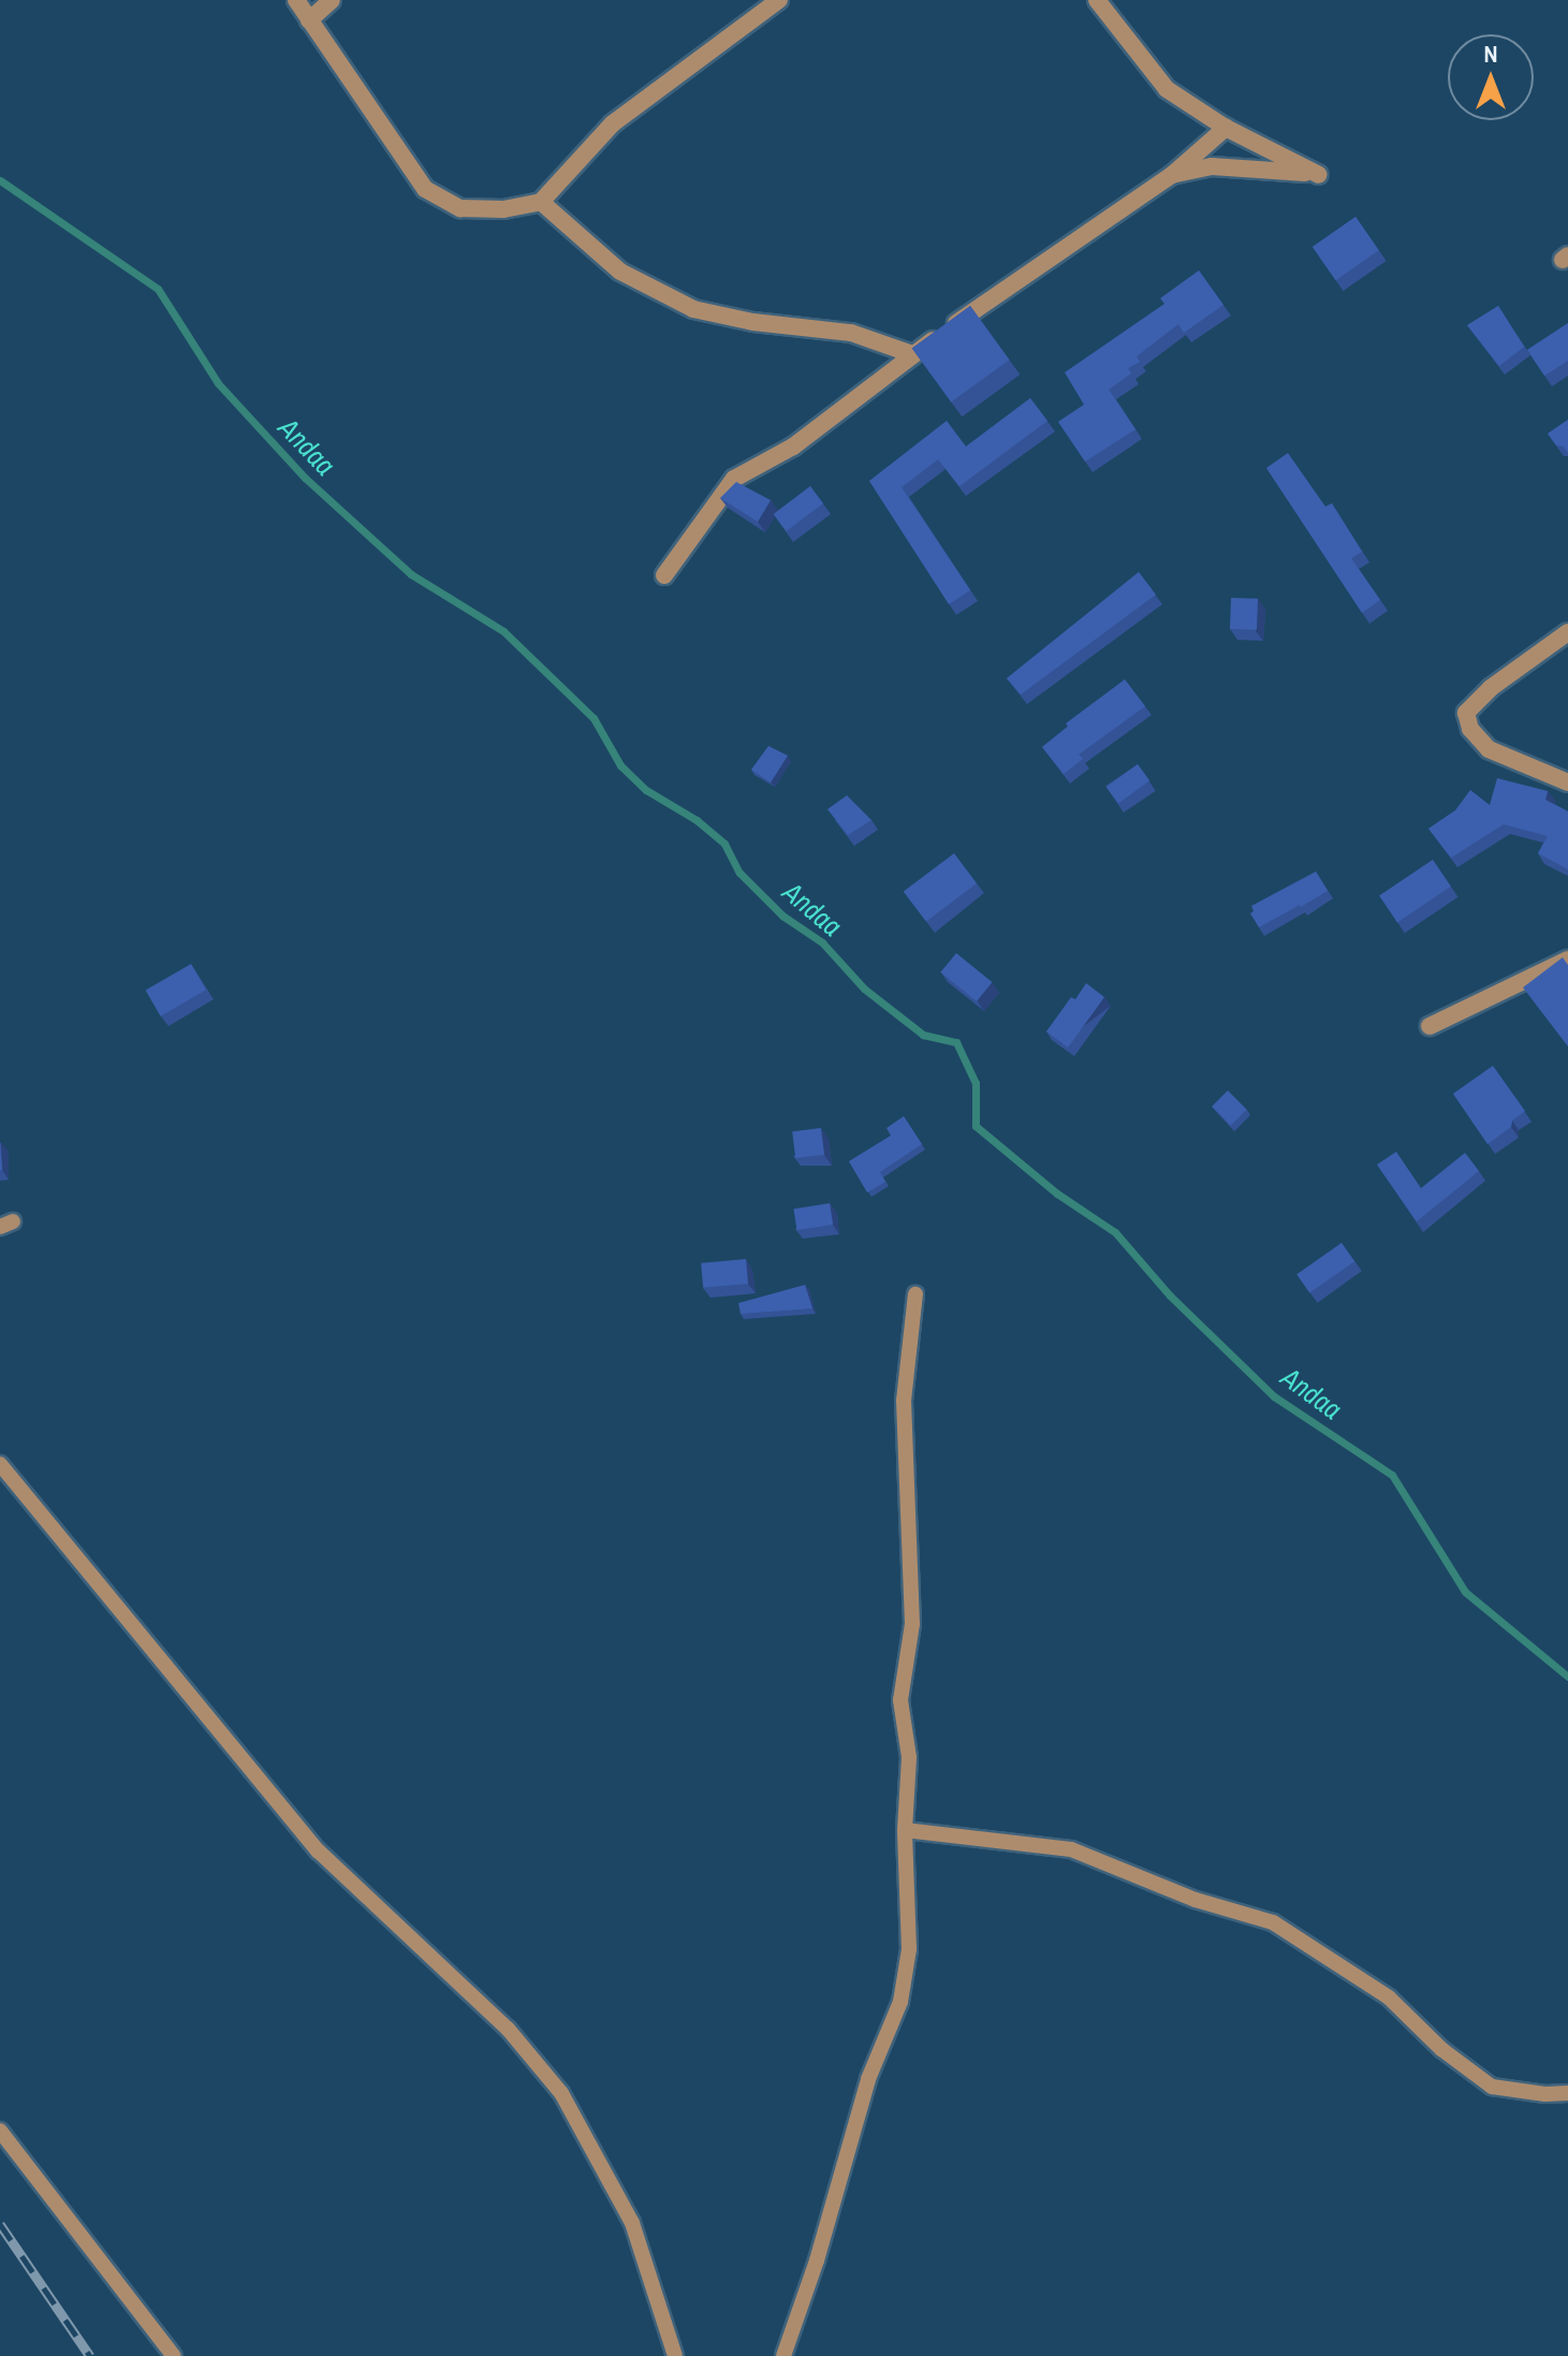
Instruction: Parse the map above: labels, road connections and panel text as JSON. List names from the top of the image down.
{
  "water": ["Andaa"],
  "north": "top"
}
